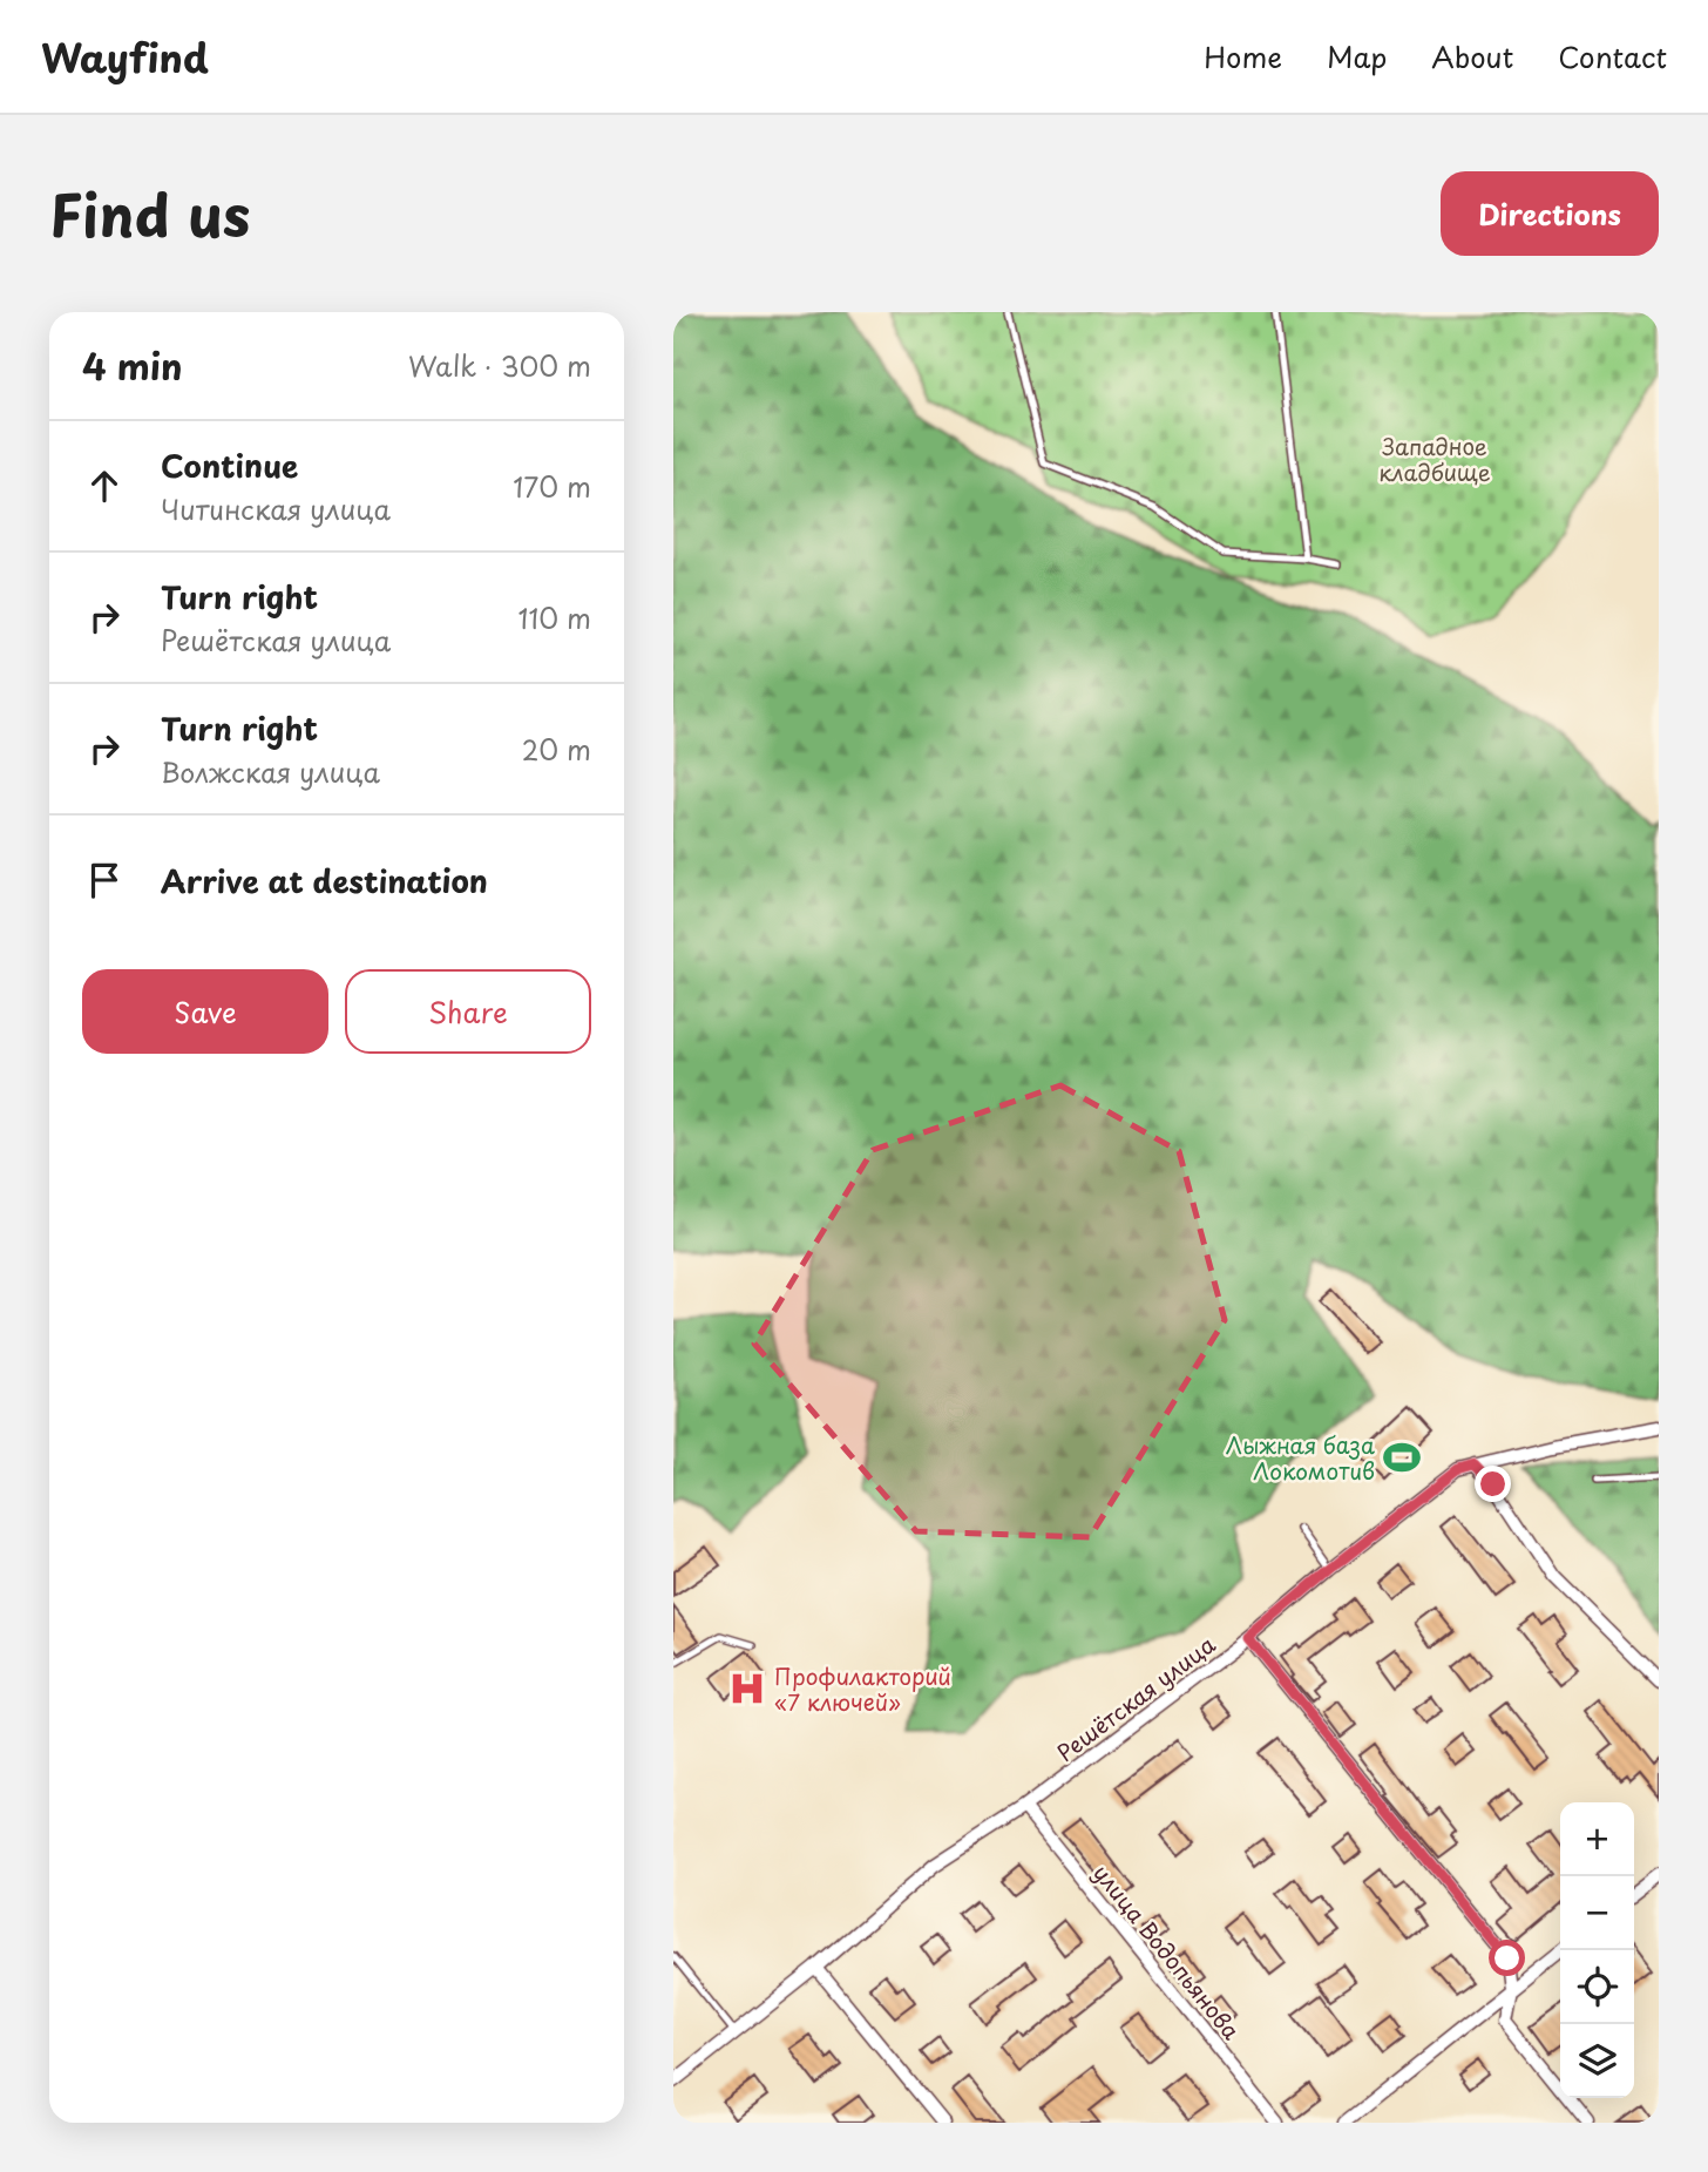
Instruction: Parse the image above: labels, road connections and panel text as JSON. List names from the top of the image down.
{
  "streets": {
    "street": ["Решётская улица", "улица Водопьянова"]
  },
  "crossings": [
    ["Решётская улица", "улица Водопьянова"]
  ],
  "parks": ["Западное кладбище"],
  "places": {
    "sports": ["Лыжная база Локомотив"],
    "hospital": ["Профилакторий «7 ключей»"]
  },
  "page": {
    "header": "Wayfind",
    "nav": [
      "Home",
      "Map",
      "About",
      "Contact"
    ],
    "title": "Find us",
    "buttons": [
      "Directions",
      ["Save", "Share"]
    ],
    "heading": ["4 min", "Walk · 300 m"],
    "list": [
      ["Continue", "Читинская улица", "170 m"],
      ["Turn right", "Решётская улица", "110 m"],
      ["Turn right", "Волжская улица", "20 m"],
      "Arrive at destination"
    ],
    "map_buttons": ["+", "−"]
  }
}
